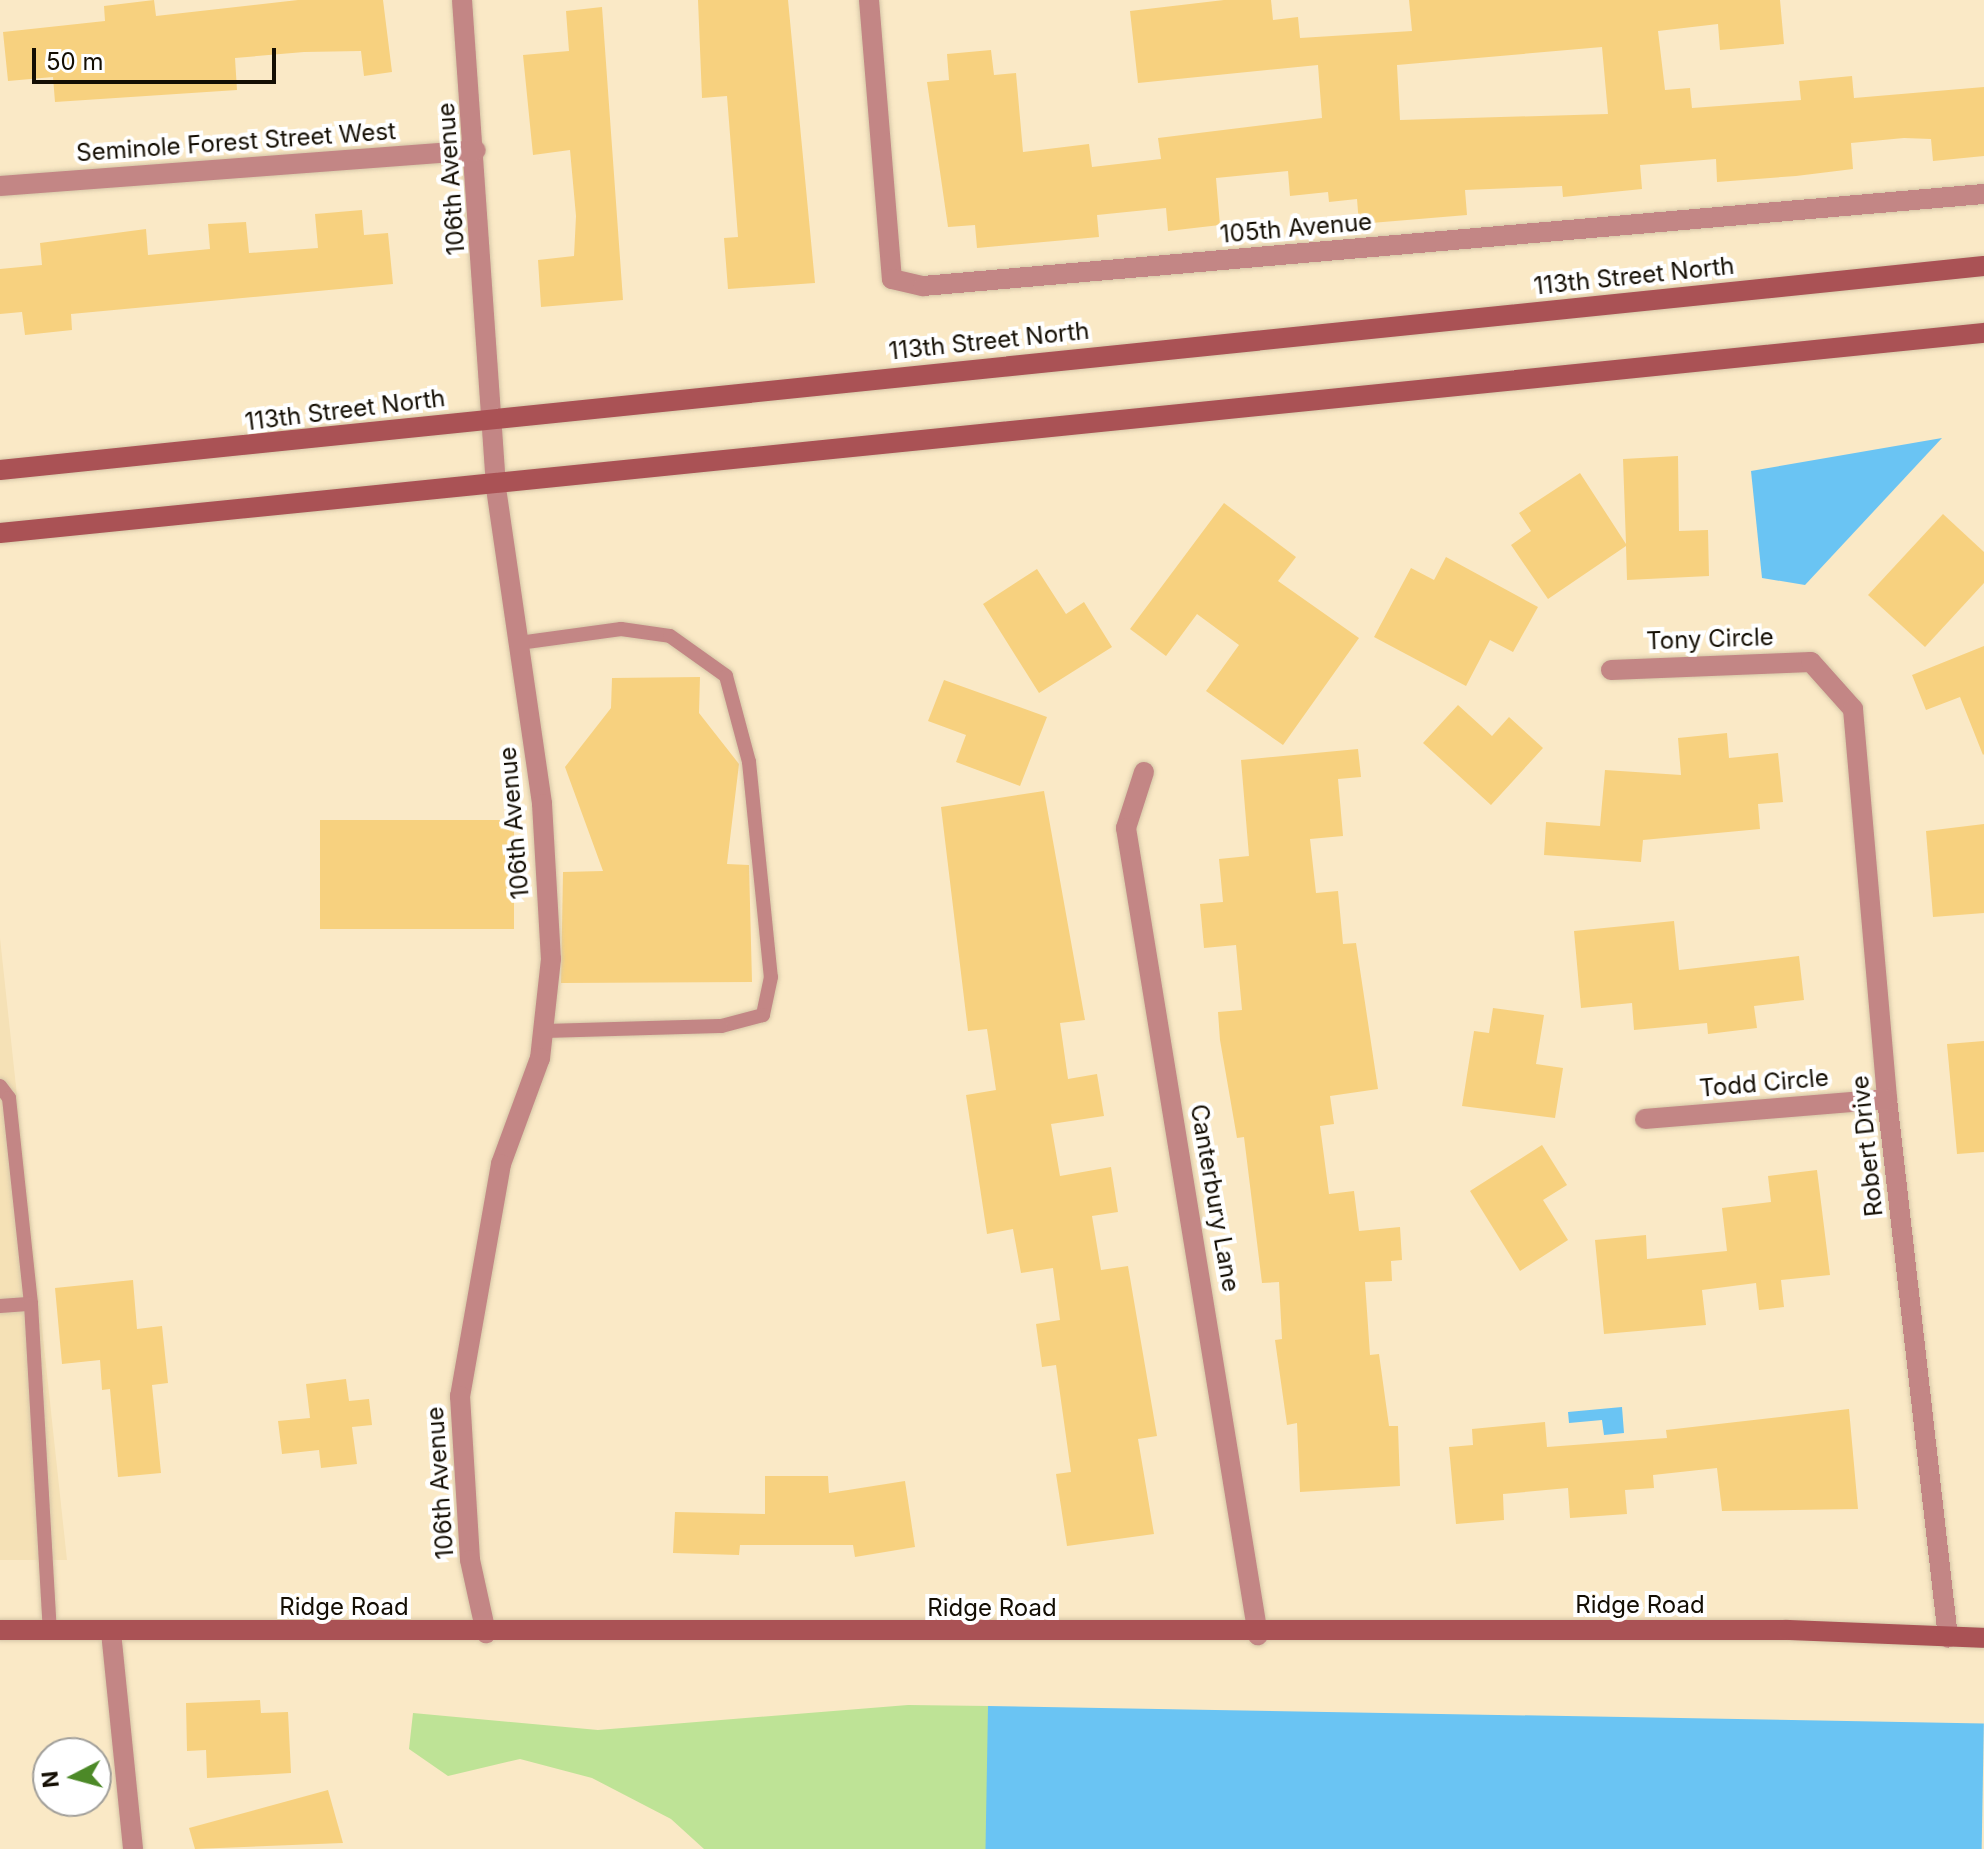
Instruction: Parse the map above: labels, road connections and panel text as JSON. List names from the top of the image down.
{
  "streets": {
    "main road": ["113th Street North", "Ridge Road"],
    "street": [
      "Seminole Forest Street West",
      "106th Avenue",
      "105th Avenue",
      "Tony Circle",
      "Todd Circle",
      "Robert Drive",
      "Canterbury Lane"
    ]
  },
  "crossings": [
    ["Seminole Forest Street West", "106th Avenue"],
    ["106th Avenue", "113th Street North"],
    ["106th Avenue", "Ridge Road"],
    ["Tony Circle", "Robert Drive"],
    ["Todd Circle", "Robert Drive"],
    ["Robert Drive", "Ridge Road"],
    ["Canterbury Lane", "Ridge Road"]
  ],
  "scale_bar": "50 m",
  "north": "left"
}
